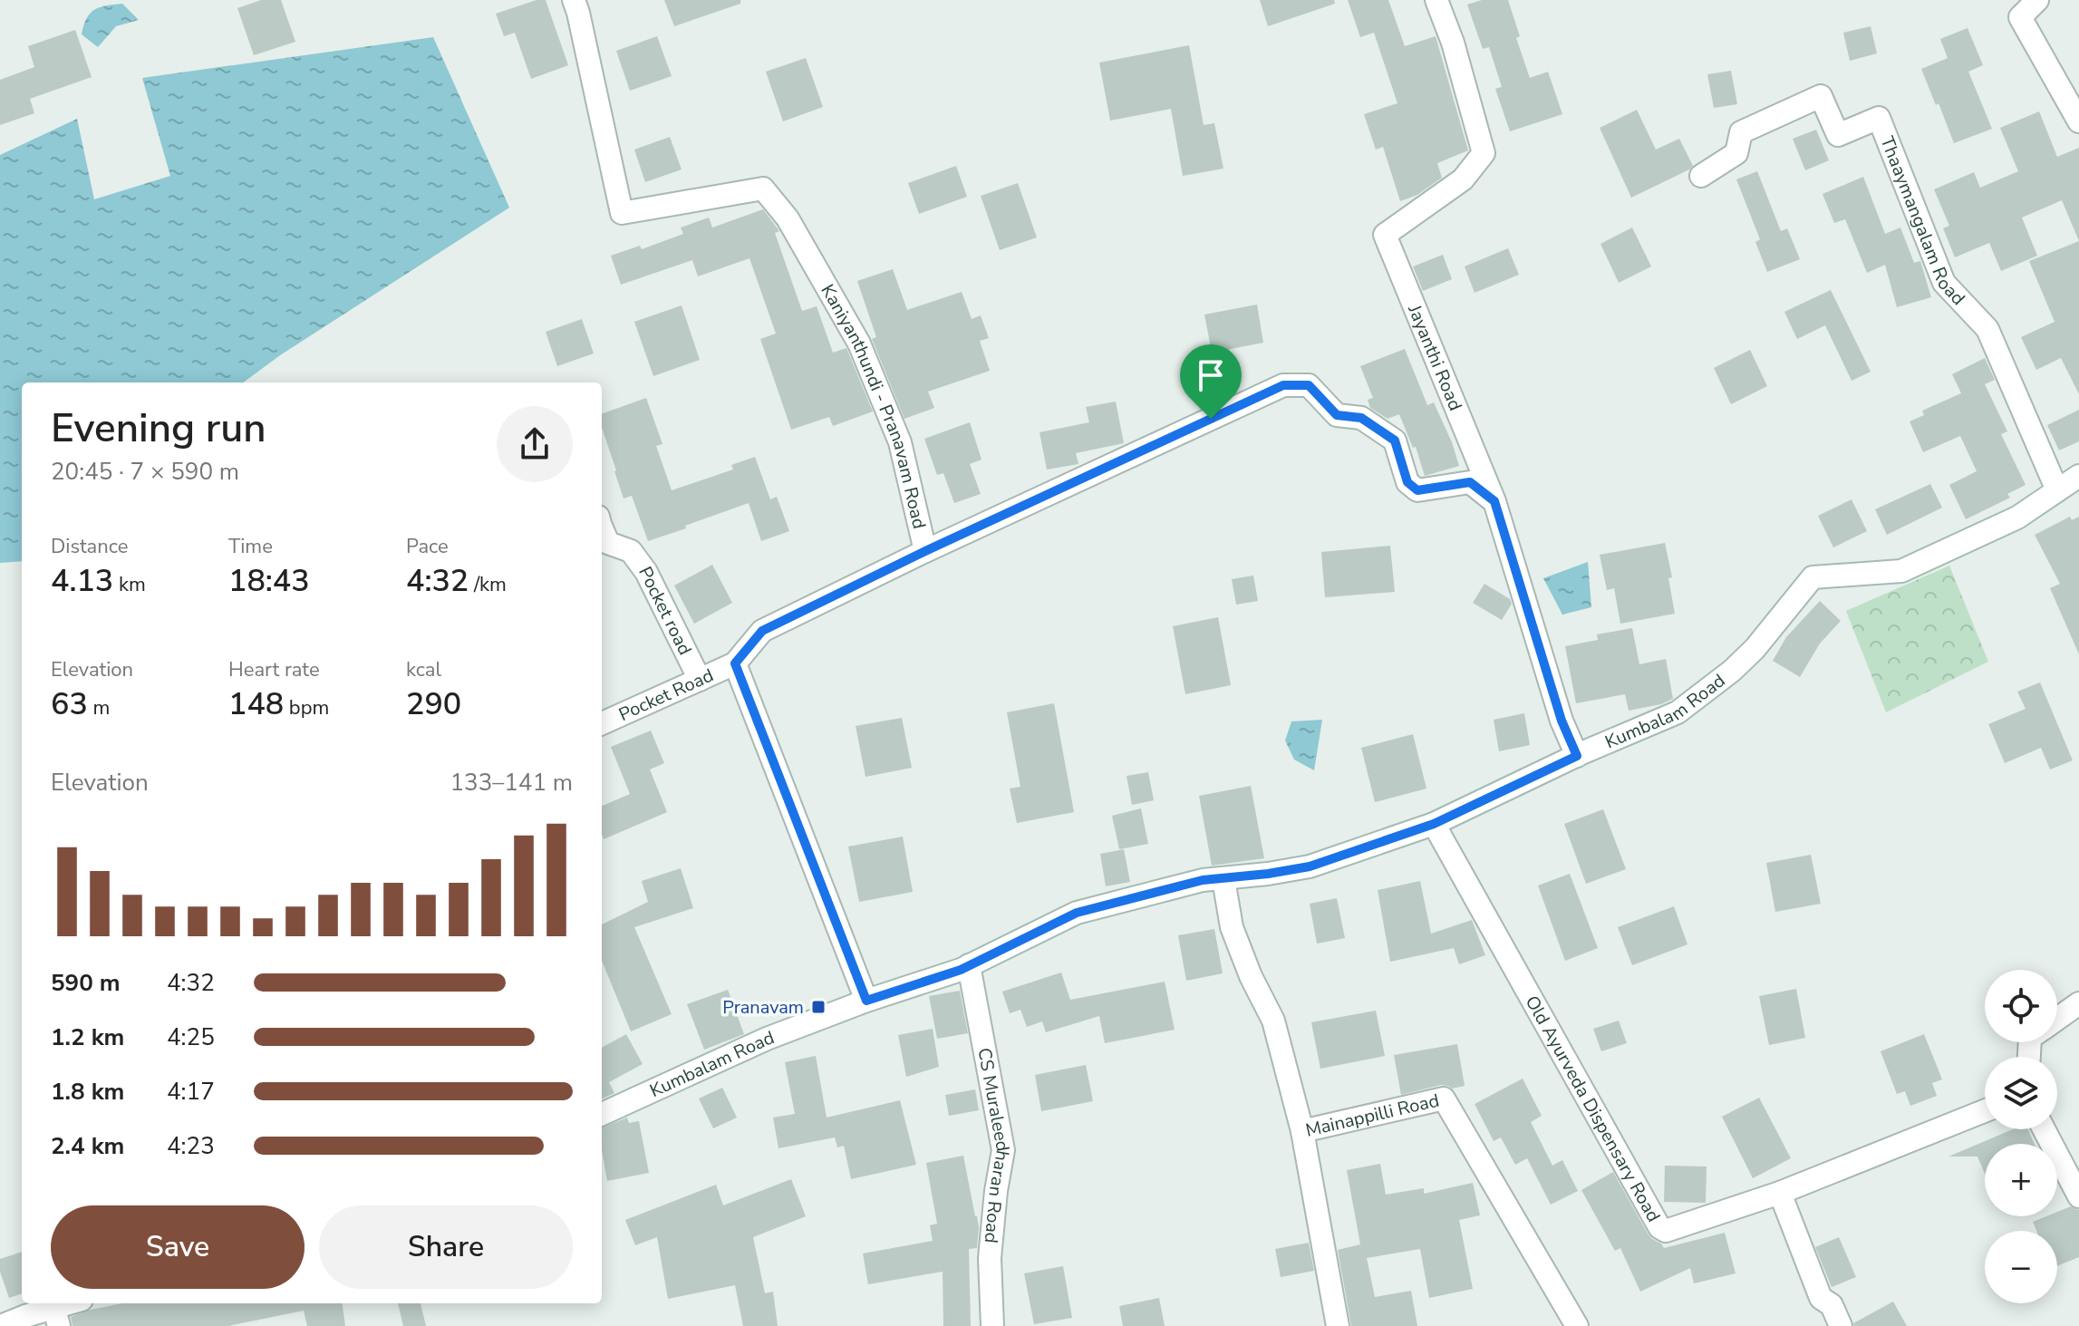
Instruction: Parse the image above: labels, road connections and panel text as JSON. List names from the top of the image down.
{
  "streets": {
    "street": [
      "Thaaymangalam Road",
      "Jayanthi Road",
      "Kaniyanthundi - Pranavam Road",
      "Pocket road",
      "Pocket Road",
      "Kumbalam Road",
      "Old Ayurveda Dispensary Road",
      "Mainappilli Road",
      "CS Muraleedharan Road"
    ]
  },
  "crossings": [
    ["Thaaymangalam Road", "Kumbalam Road"],
    ["Jayanthi Road", "Kumbalam Road"],
    ["Kaniyanthundi - Pranavam Road", "Pocket Road"],
    ["Pocket road", "Pocket Road"],
    ["Kumbalam Road", "Old Ayurveda Dispensary Road"],
    ["Kumbalam Road", "Mainappilli Road"],
    ["Kumbalam Road", "CS Muraleedharan Road"]
  ],
  "places": {
    "transit": ["Pranavam"]
  },
  "page": {
    "heading": ["Evening run", "20:45 · 7 × 590 m"],
    "stats": [
      ["Distance", "4.13 km"],
      ["Time", "18:43"],
      ["Pace", "4:32 /km"],
      ["Elevation", "63 m"],
      ["Heart rate", "148 bpm"],
      ["kcal", "290"]
    ],
    "chart": ["Elevation", "133–141 m"],
    "list": [
      {
        "name": "590 m",
        "note": "4:32"
      },
      {
        "name": "1.2 km",
        "note": "4:25"
      },
      {
        "name": "1.8 km",
        "note": "4:17"
      },
      {
        "name": "2.4 km",
        "note": "4:23"
      }
    ],
    "map_buttons": ["+", "−"],
    "buttons": ["Save", "Share"]
  }
}
